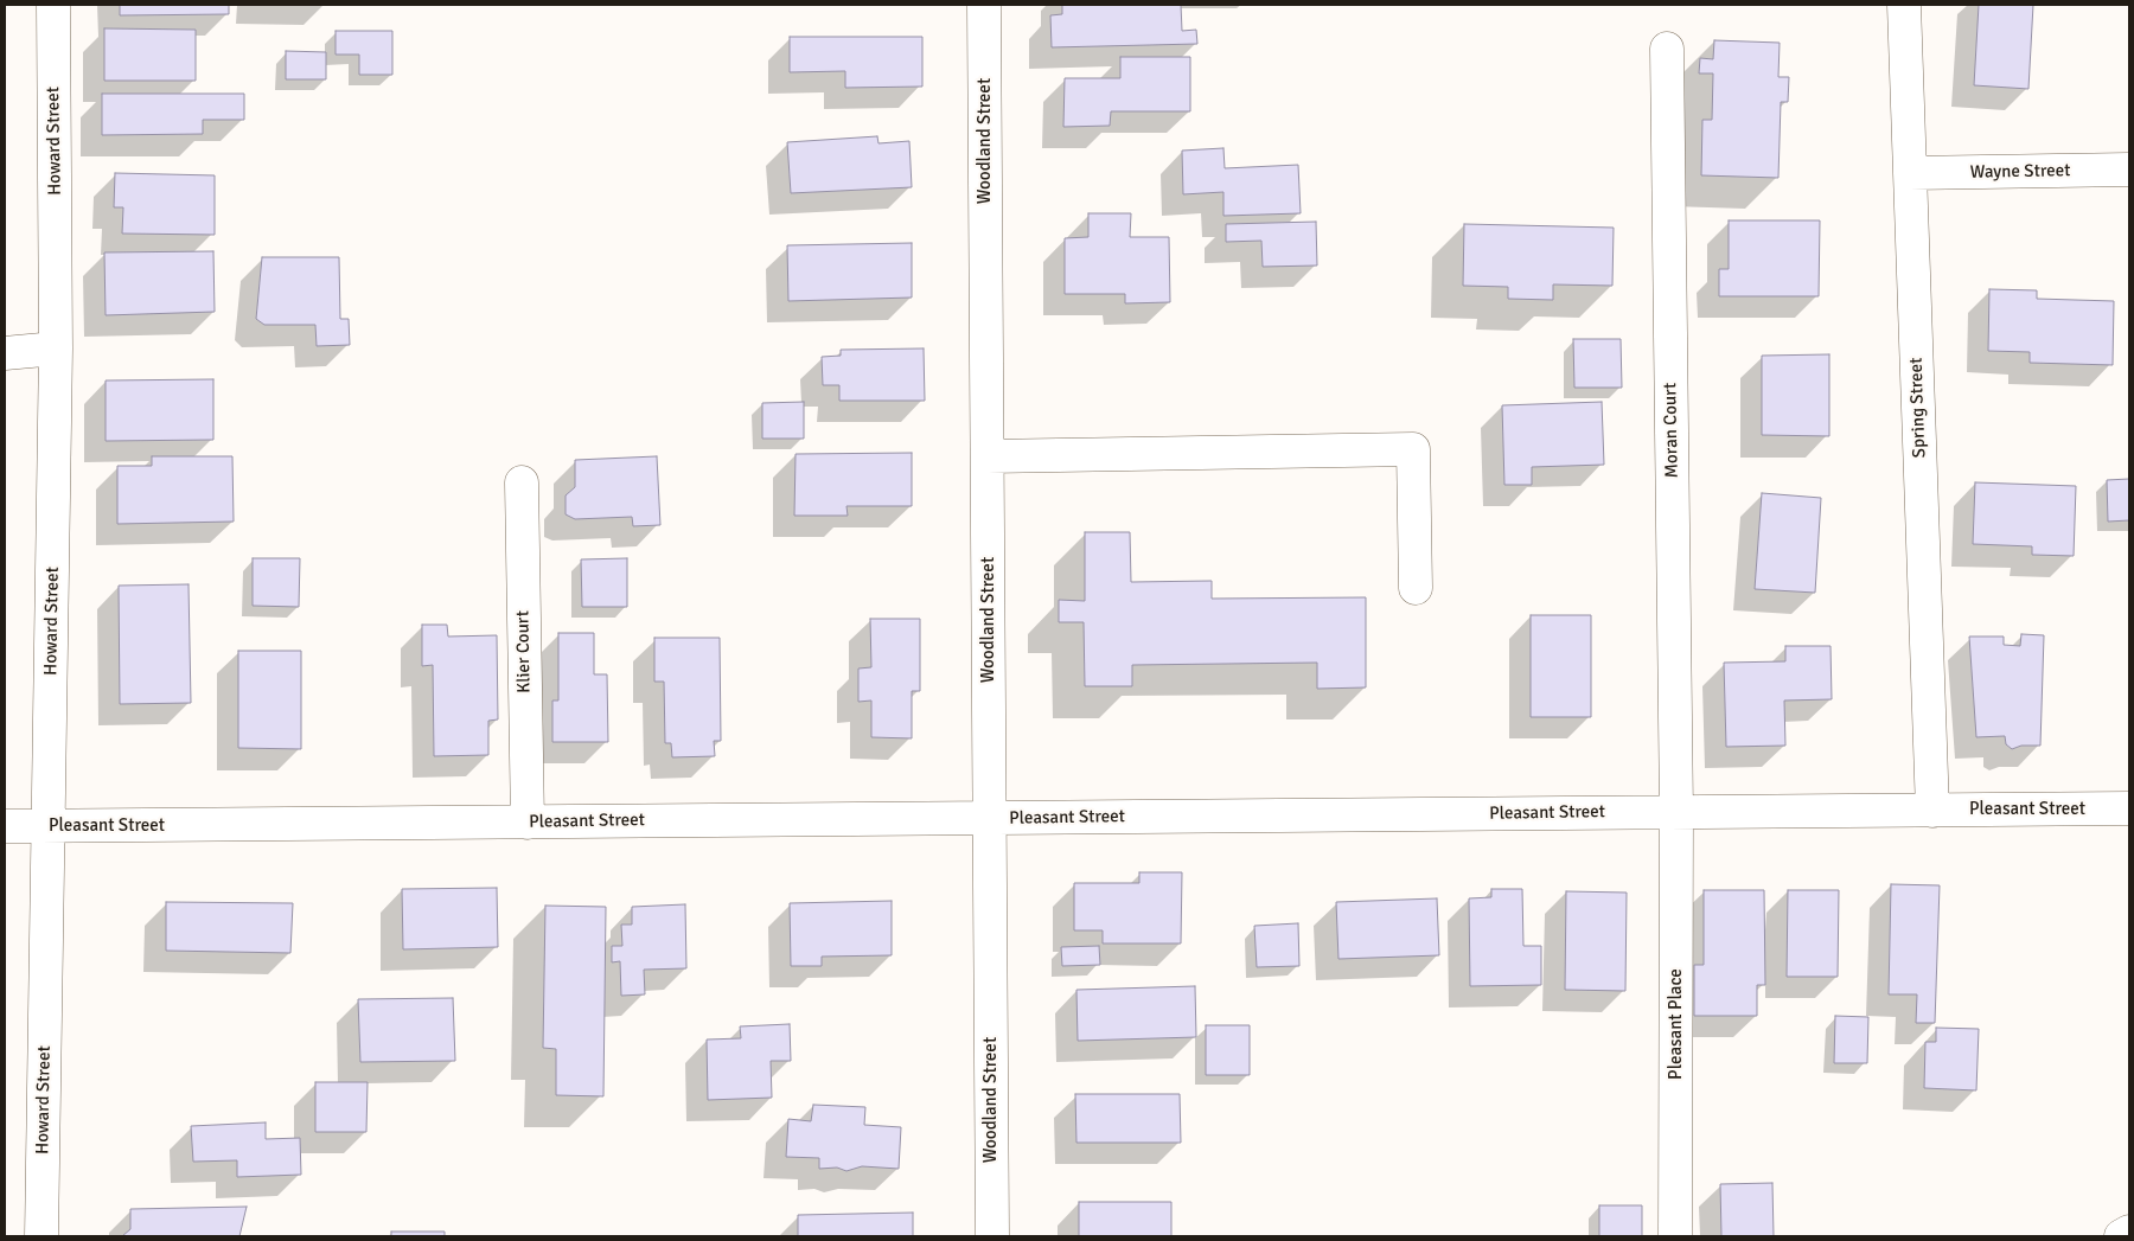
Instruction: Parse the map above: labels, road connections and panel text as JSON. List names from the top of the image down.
{
  "streets": {
    "street": [
      "Howard Street",
      "Woodland Street",
      "Wayne Street",
      "Spring Street",
      "Moran Court",
      "Klier Court",
      "Pleasant Street",
      "Pleasant Place"
    ]
  },
  "crossings": [
    ["Howard Street", "Pleasant Street"],
    ["Woodland Street", "Pleasant Street"],
    ["Wayne Street", "Spring Street"],
    ["Spring Street", "Pleasant Street"],
    ["Moran Court", "Pleasant Street"],
    ["Moran Court", "Pleasant Place"],
    ["Klier Court", "Pleasant Street"],
    ["Pleasant Street", "Pleasant Place"]
  ]
}
